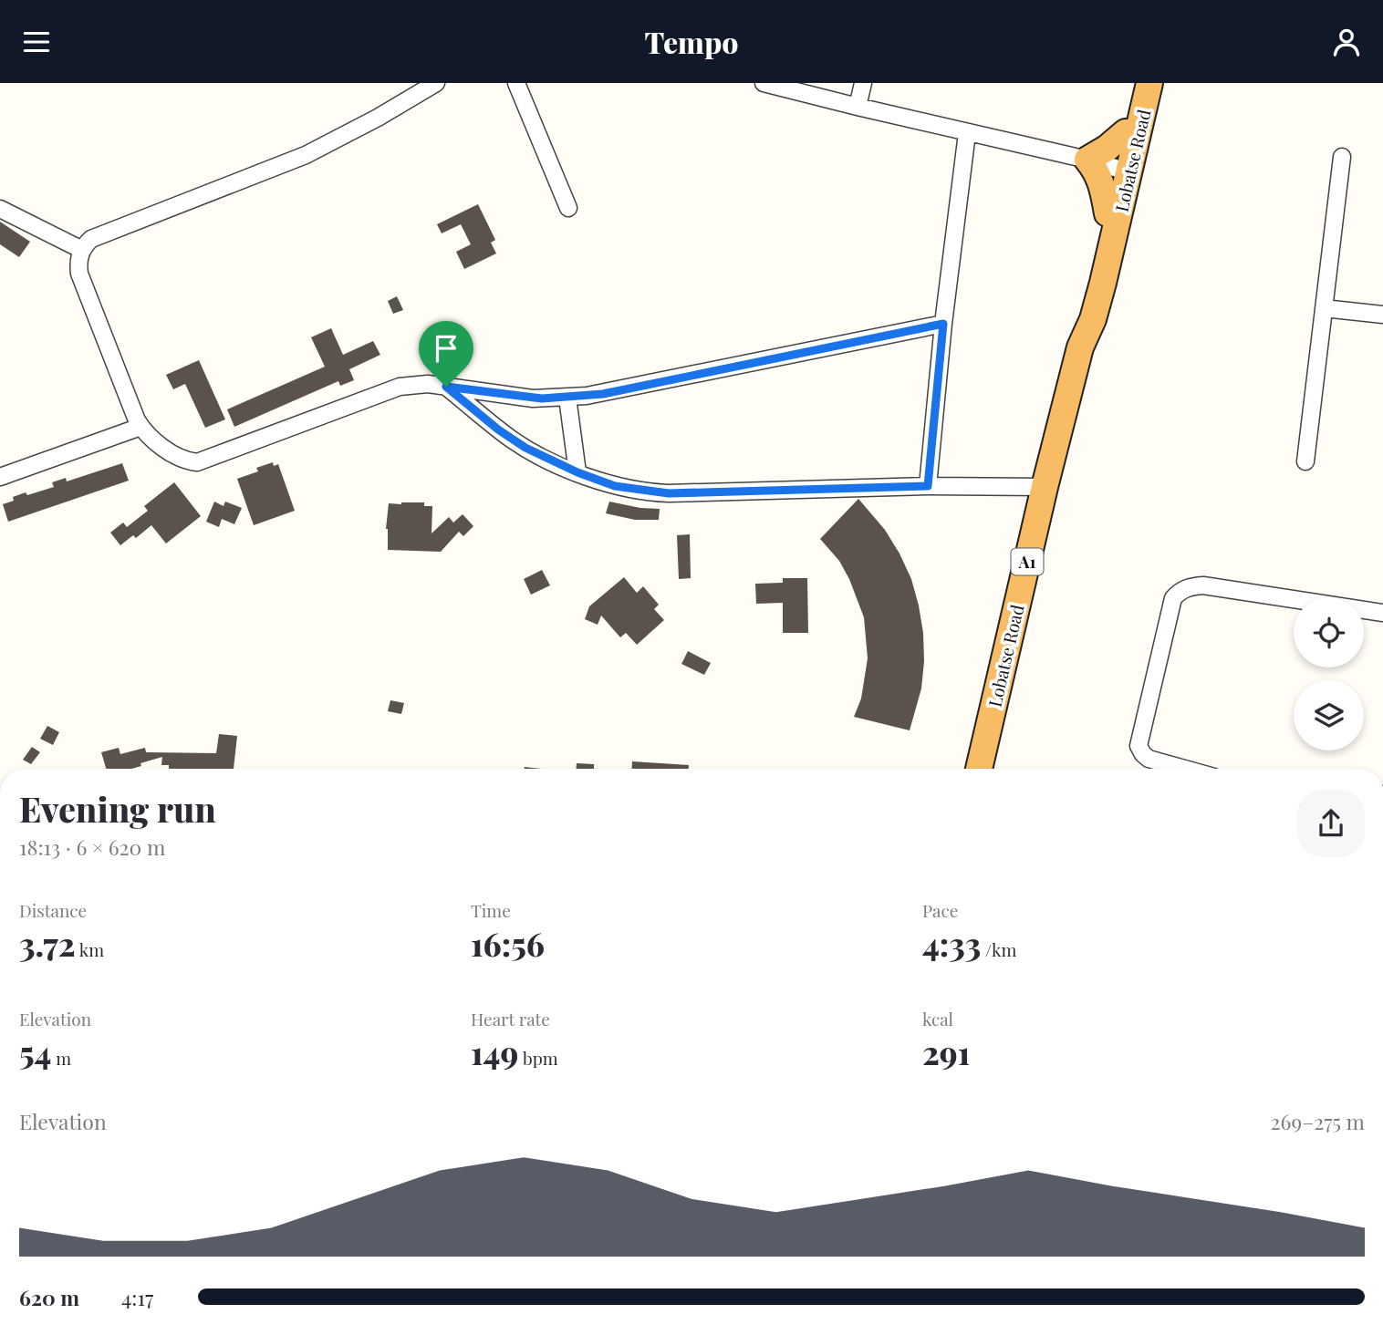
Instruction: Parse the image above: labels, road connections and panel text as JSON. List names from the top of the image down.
{
  "streets": {
    "highway": ["Lobatse Road", "A1"]
  },
  "page": {
    "header": "Tempo",
    "heading": ["Evening run", "18:13 · 6 × 620 m"],
    "stats": [
      ["Distance", "3.72 km"],
      ["Time", "16:56"],
      ["Pace", "4:33 /km"],
      ["Elevation", "54 m"],
      ["Heart rate", "149 bpm"],
      ["kcal", "291"]
    ],
    "chart": ["Elevation", "269–275 m"],
    "list": [
      {
        "name": "620 m",
        "note": "4:17"
      }
    ]
  }
}
